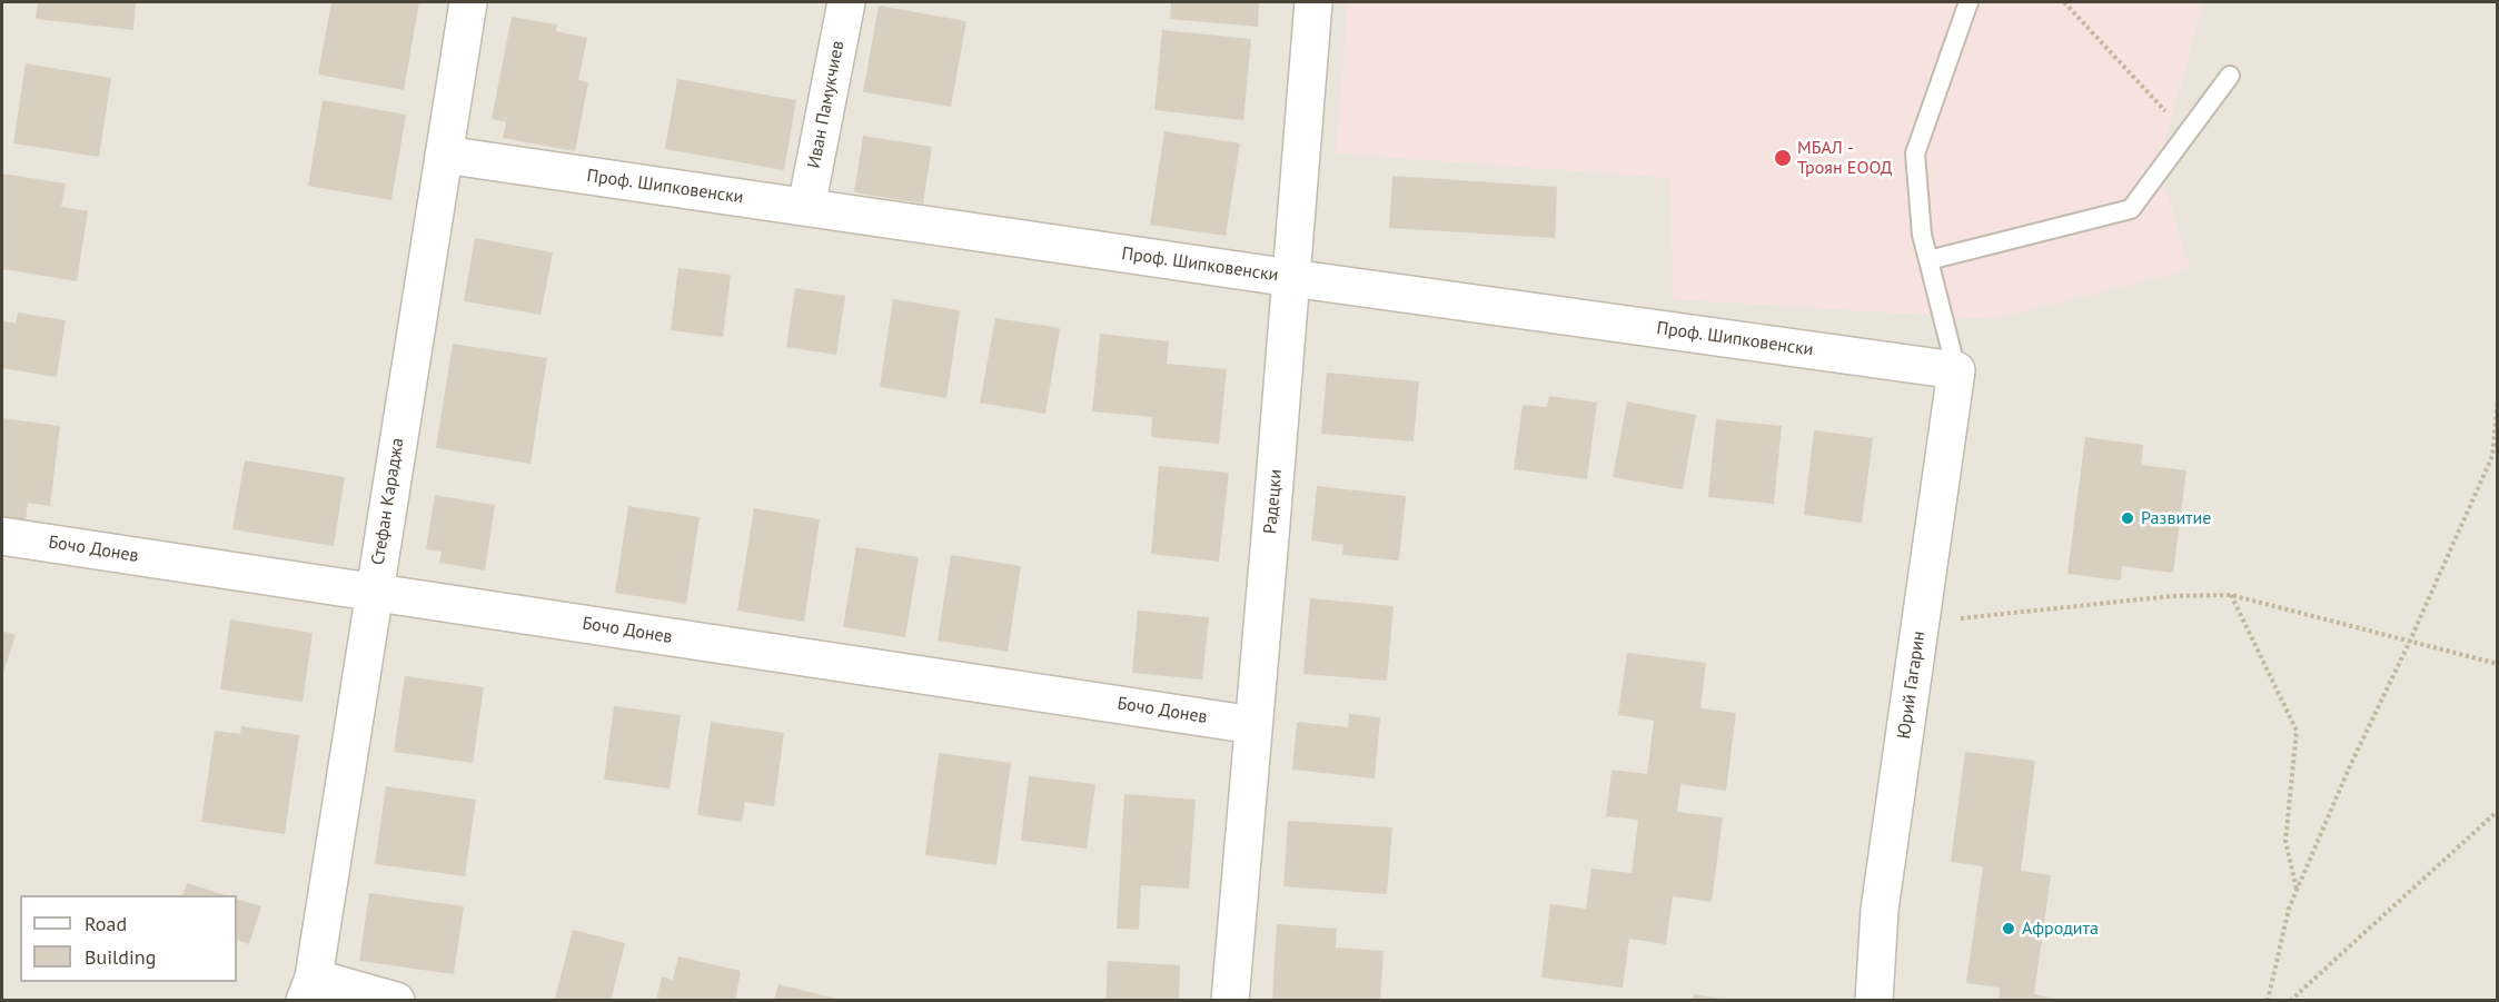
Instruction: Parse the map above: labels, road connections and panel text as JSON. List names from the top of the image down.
{
  "streets": {
    "street": [
      "Иван Памукчиев",
      "Проф. Шипковенски",
      "Стефан Караджа",
      "Радецки",
      "Бочо Донев",
      "Юрий Гагарин"
    ]
  },
  "crossings": [
    ["Иван Памукчиев", "Проф. Шипковенски"],
    ["Проф. Шипковенски", "Стефан Караджа"],
    ["Проф. Шипковенски", "Радецки"],
    ["Проф. Шипковенски", "Юрий Гагарин"],
    ["Стефан Караджа", "Бочо Донев"],
    ["Радецки", "Бочо Донев"]
  ],
  "places": ["МБАЛ - Троян ЕООД", "Развитие", "Афродита"],
  "legend": ["Road", "Building"]
}
